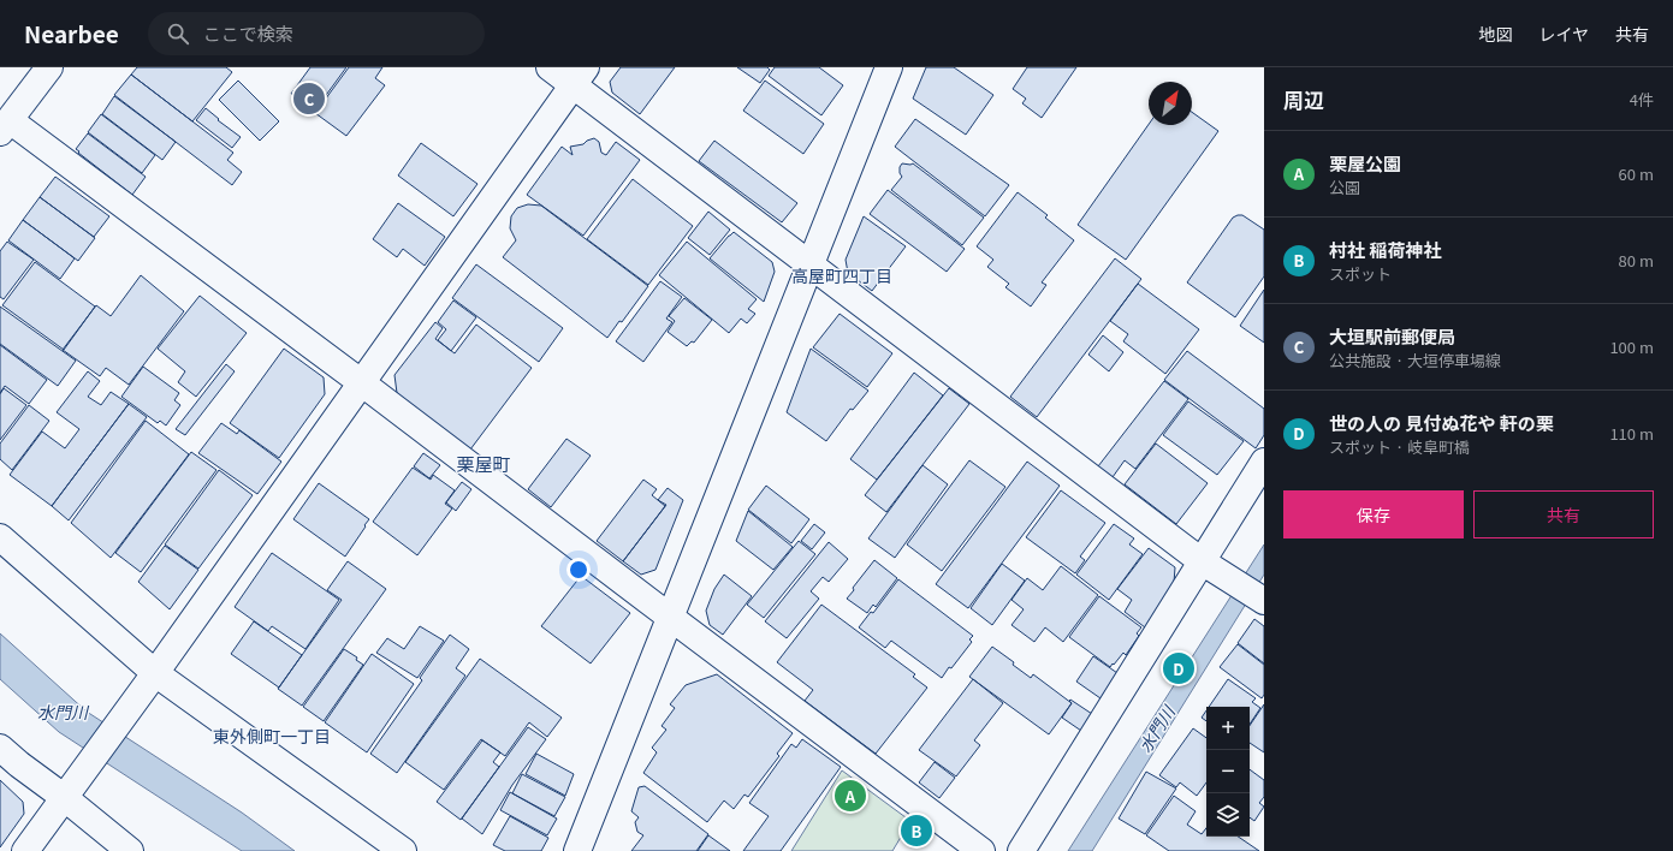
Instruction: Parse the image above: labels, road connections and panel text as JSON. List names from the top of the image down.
{
  "districts": ["高屋町四丁目", "栗屋町", "東外側町一丁目"],
  "water": ["水門川"],
  "north": "top right",
  "page": {
    "header": "Nearbee",
    "search": "ここで検索",
    "nav": ["地図", "レイヤ", "共有"],
    "heading": ["周辺", "4件"],
    "pins": [
      "C",
      "D",
      "A",
      "B"
    ],
    "list": [
      {
        "mark": "A",
        "name": "栗屋公園",
        "note": "公園",
        "value": "60 m"
      },
      {
        "mark": "B",
        "name": "村社 稲荷神社",
        "note": "スポット",
        "value": "80 m"
      },
      {
        "mark": "C",
        "name": "大垣駅前郵便局",
        "note": "公共施設 · 大垣停車場線",
        "value": "100 m"
      },
      {
        "mark": "D",
        "name": "世の人の 見付ぬ花や 軒の栗",
        "note": "スポット · 岐阜町橋",
        "value": "110 m"
      }
    ],
    "buttons": ["保存", "共有"],
    "map_buttons": ["+", "−"]
  }
}
